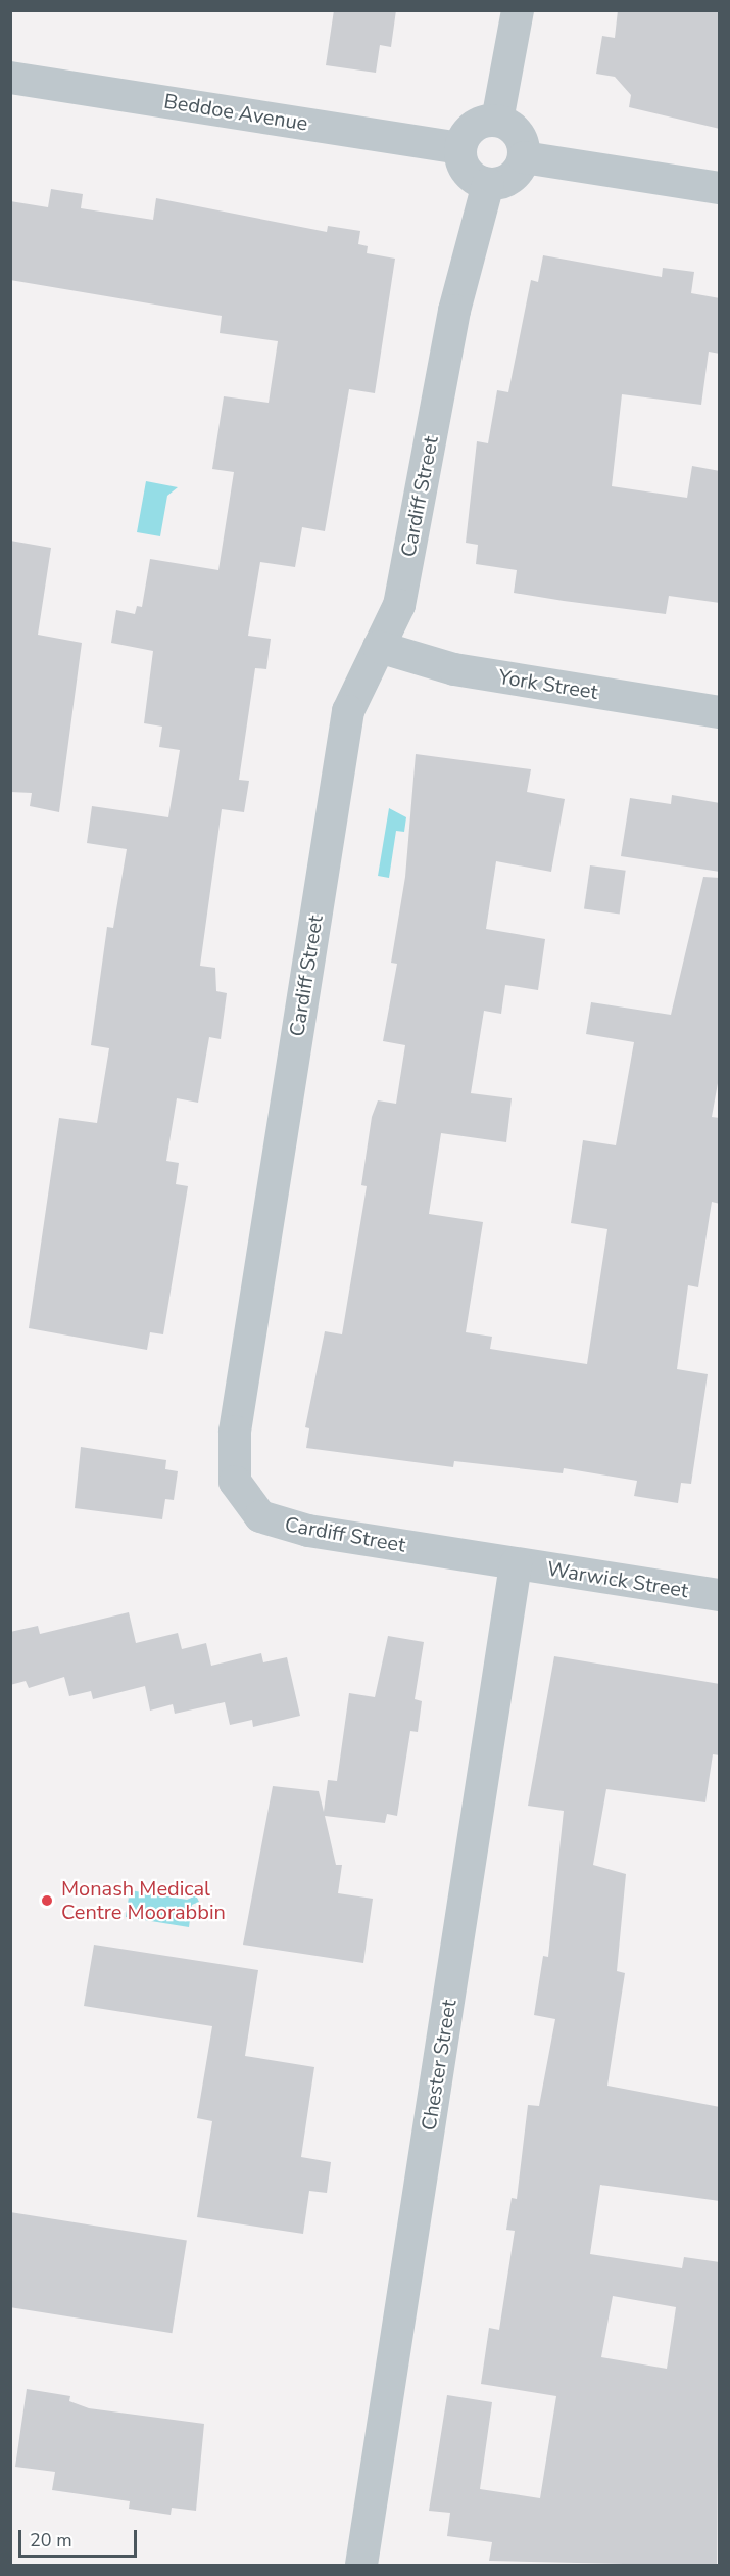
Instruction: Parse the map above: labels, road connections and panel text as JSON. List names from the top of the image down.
{
  "streets": {
    "street": [
      "Beddoe Avenue",
      "Cardiff Street",
      "York Street",
      "Warwick Street",
      "Chester Street"
    ]
  },
  "crossings": [
    ["Beddoe Avenue", "Cardiff Street"],
    ["Cardiff Street", "York Street"],
    ["Cardiff Street", "Warwick Street"],
    ["Cardiff Street", "Chester Street"],
    ["Warwick Street", "Chester Street"]
  ],
  "places": ["Monash Medical Centre Moorabbin"],
  "scale_bar": "20 m"
}
